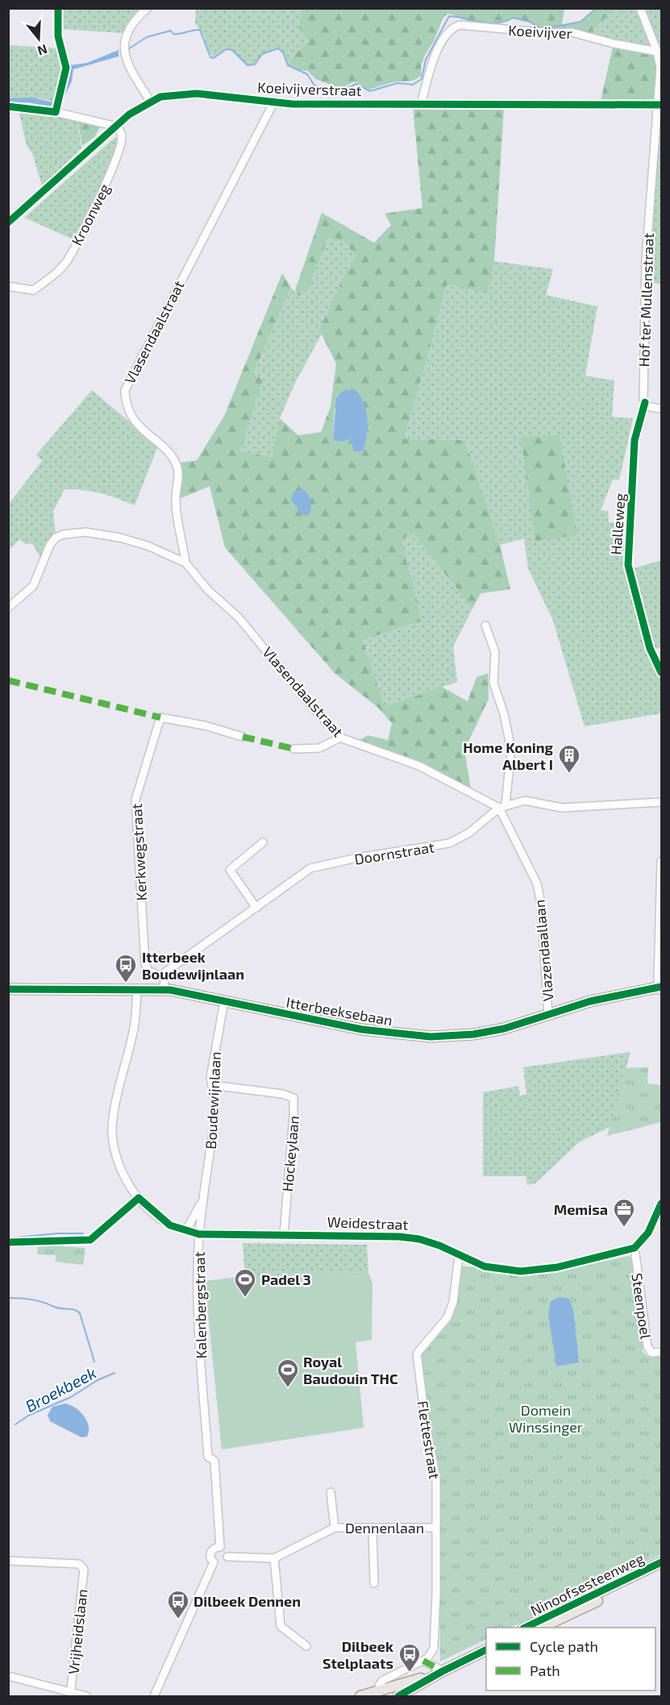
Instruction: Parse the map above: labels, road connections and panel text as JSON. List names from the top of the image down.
{
  "streets": {
    "main road": ["Itterbeeksebaan", "Ninoofsesteenweg"],
    "street": [
      "Koeivijver",
      "Koeivijverstraat",
      "Kroonweg",
      "Hof ter Mullenstraat",
      "Vlasendaalstraat",
      "Kerkwegstraat",
      "Doornstraat",
      "Vlazendaallaan",
      "Boudewijnlaan",
      "Hockeylaan",
      "Weidestraat",
      "Kalenbergstraat",
      "Steenpoel",
      "Flettestraat",
      "Dennenlaan",
      "Vrijheidslaan"
    ],
    "cycle path": ["Halleweg"]
  },
  "crossings": [
    ["Koeivijver", "Koeivijverstraat"],
    ["Koeivijver", "Hof ter Mullenstraat"],
    ["Koeivijverstraat", "Kroonweg"],
    ["Koeivijverstraat", "Hof ter Mullenstraat"],
    ["Koeivijverstraat", "Vlasendaalstraat"],
    ["Vlasendaalstraat", "Doornstraat"],
    ["Vlasendaalstraat", "Vlazendaallaan"],
    ["Kerkwegstraat", "Doornstraat"],
    ["Doornstraat", "Vlazendaallaan"],
    ["Vlazendaallaan", "Itterbeeksebaan"],
    ["Itterbeeksebaan", "Boudewijnlaan"],
    ["Itterbeeksebaan", "Kalenbergstraat"],
    ["Boudewijnlaan", "Hockeylaan"],
    ["Boudewijnlaan", "Weidestraat"],
    ["Boudewijnlaan", "Kalenbergstraat"],
    ["Hockeylaan", "Weidestraat"],
    ["Weidestraat", "Kalenbergstraat"],
    ["Weidestraat", "Steenpoel"],
    ["Weidestraat", "Flettestraat"],
    ["Kalenbergstraat", "Dennenlaan"],
    ["Flettestraat", "Dennenlaan"]
  ],
  "water": ["Broekbeek"],
  "parks": ["Domein Winssinger"],
  "places": {
    "building": ["Home Koning Albert I"],
    "bus stop": ["Itterbeek Boudewijnlaan", "Dilbeek Dennen", "Dilbeek Stelplaats"],
    "office": ["Memisa"],
    "sports": ["Padel 3", "Royal Baudouin THC"]
  },
  "legend": ["Cycle path", "Path"],
  "north": "bottom"
}
